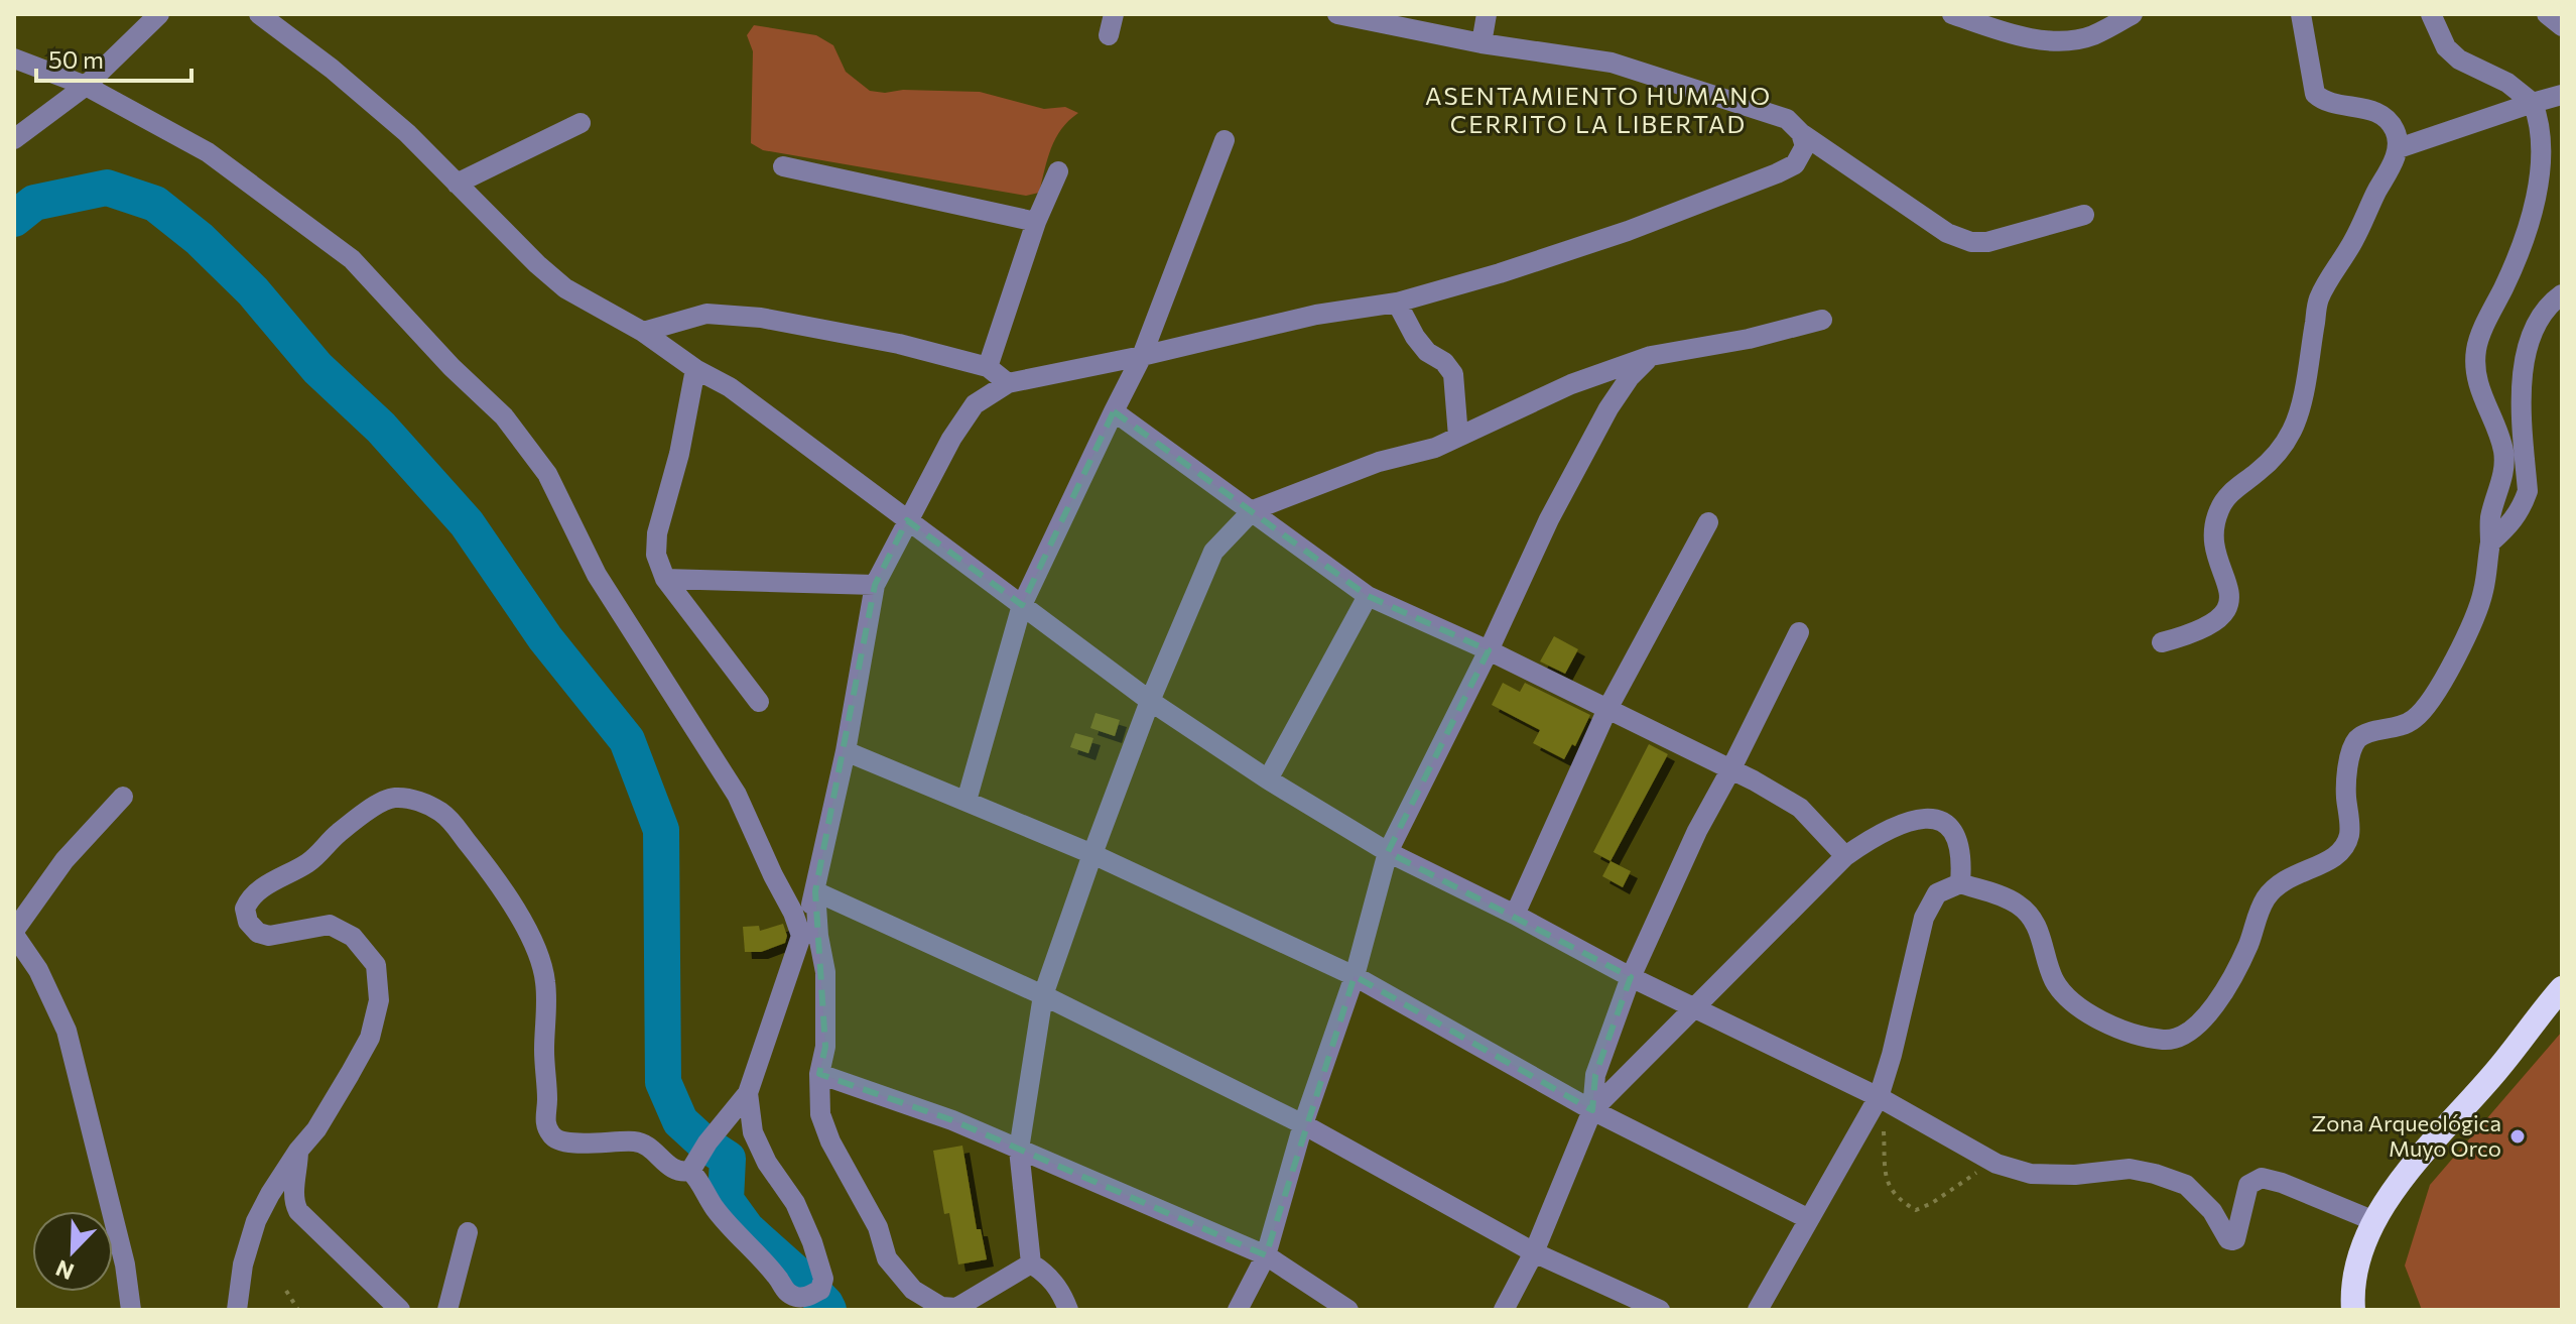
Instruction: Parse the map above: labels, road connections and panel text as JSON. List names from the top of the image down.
{
  "districts": ["ASENTAMIENTO HUMANO CERRITO LA LIBERTAD"],
  "places": ["Zona Arqueológica Muyo Orco"],
  "scale_bar": "50 m",
  "north": "bottom left"
}
